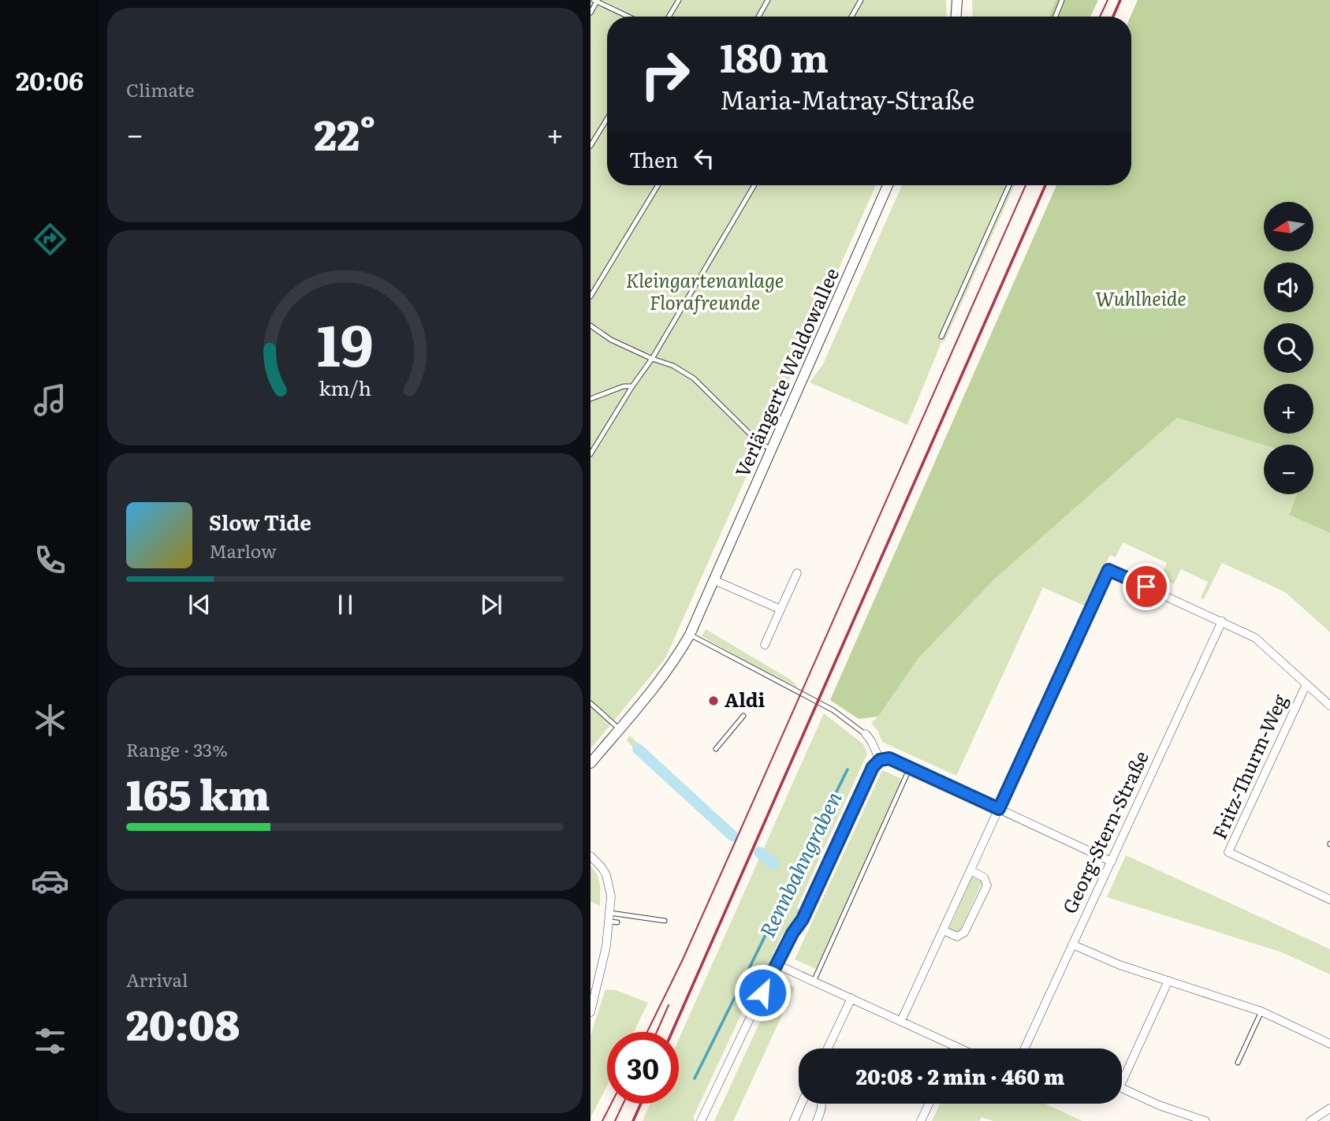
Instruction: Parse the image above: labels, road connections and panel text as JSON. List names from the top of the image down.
{
  "streets": {
    "street": ["Verlängerte Waldowallee", "Fritz-Thurm-Weg", "Georg-Stern-Straße"]
  },
  "water": ["Rennbahngraben"],
  "parks": ["Kleingartenanlage Florafreunde", "Wuhlheide"],
  "places": ["Aldi"],
  "north": "left",
  "page": {
    "tabs": "20:06",
    "tile": [
      "Climate",
      ["Range · 33%", "165 km"],
      ["Arrival", "20:08"]
    ],
    "turn": ["180 m", "Maria-Matray-Straße"],
    "heat": ["−", "22°", "+"],
    "then": "Then",
    "map_buttons": ["+", "−"],
    "song": ["Slow Tide", "Marlow"],
    "limit": "30",
    "trip": "20:08 · 2 min · 460 m",
    "gauge": ["19", "km/h"]
  }
}
